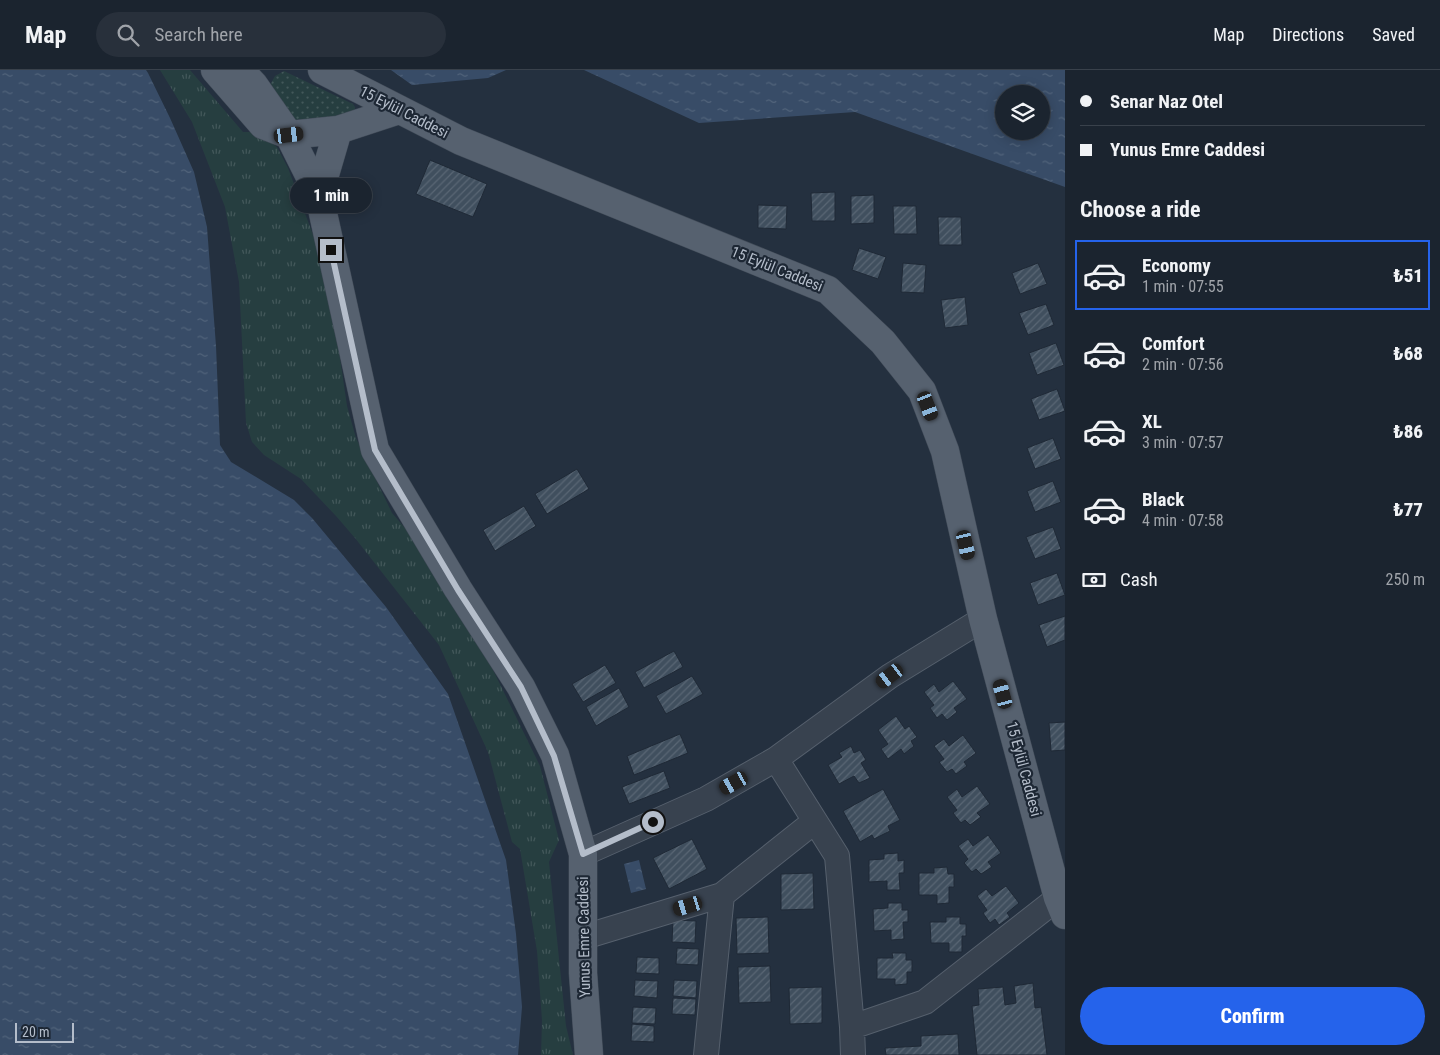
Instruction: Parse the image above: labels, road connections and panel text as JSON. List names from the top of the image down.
{
  "streets": {
    "main road": ["15 Eylül Caddesi", "Yunus Emre Caddesi"]
  },
  "scale_bar": "20 m",
  "page": {
    "header": "Map",
    "search": "Search here",
    "nav": ["Map", "Directions", "Saved"],
    "banner": ["Senar Naz Otel", "Yunus Emre Caddesi"],
    "bubble": "1 min",
    "heading": "Choose a ride",
    "list": [
      {
        "name": "Economy",
        "note": "1 min · 07:55",
        "value": "₺51"
      },
      {
        "name": "Comfort",
        "note": "2 min · 07:56",
        "value": "₺68"
      },
      {
        "name": "XL",
        "note": "3 min · 07:57",
        "value": "₺86"
      },
      {
        "name": "Black",
        "note": "4 min · 07:58",
        "value": "₺77"
      }
    ],
    "pay": ["Cash", "250 m"],
    "buttons": "Confirm",
    "scale": "20 m"
  }
}
